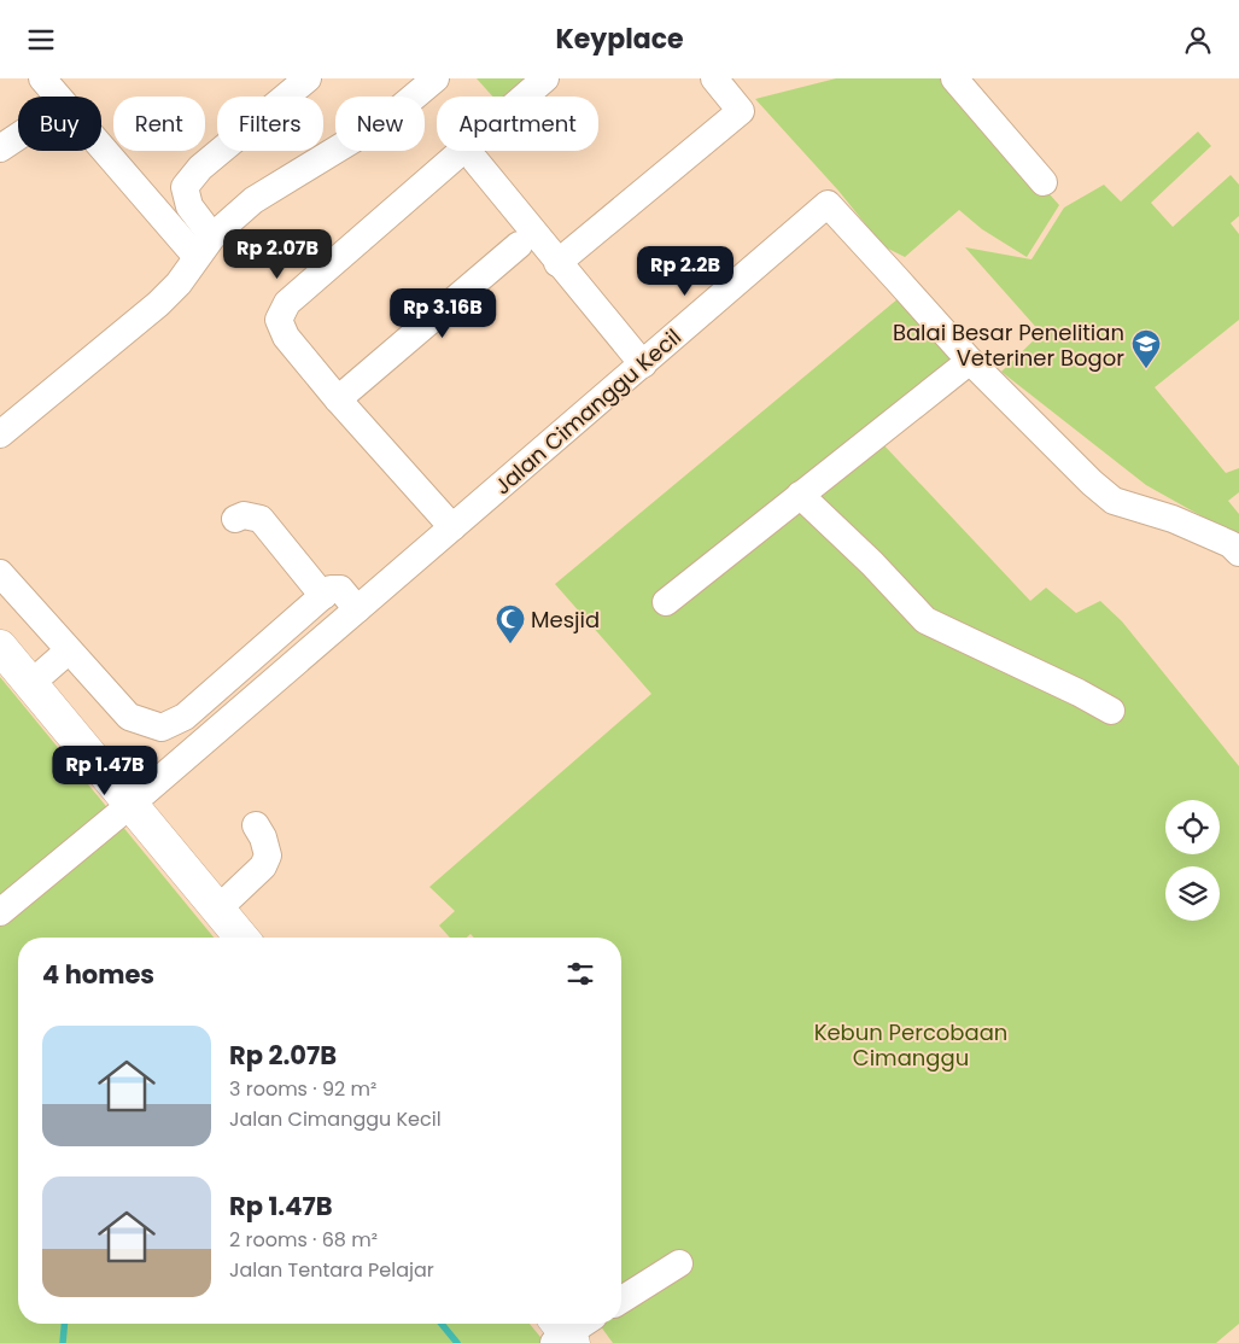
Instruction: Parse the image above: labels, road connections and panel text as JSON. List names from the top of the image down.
{
  "streets": {
    "street": ["Jalan Cimanggu Kecil"]
  },
  "parks": ["Kebun Percobaan Cimanggu"],
  "places": {
    "school or university": ["Balai Besar Penelitian Veteriner Bogor"],
    "mosque": ["Mesjid"]
  },
  "page": {
    "header": "Keyplace",
    "chip": [
      "Buy",
      "Rent",
      "Filters",
      "New",
      "Apartment"
    ],
    "price": [
      "Rp 2.07B",
      "Rp 2.2B",
      "Rp 3.16B",
      "Rp 1.47B"
    ],
    "heading": "4 homes",
    "list": [
      {
        "name": "Rp 2.07B",
        "note": "3 rooms · 92 m² · Jalan Cimanggu Kecil"
      },
      {
        "name": "Rp 1.47B",
        "note": "2 rooms · 68 m² · Jalan Tentara Pelajar"
      }
    ]
  }
}
